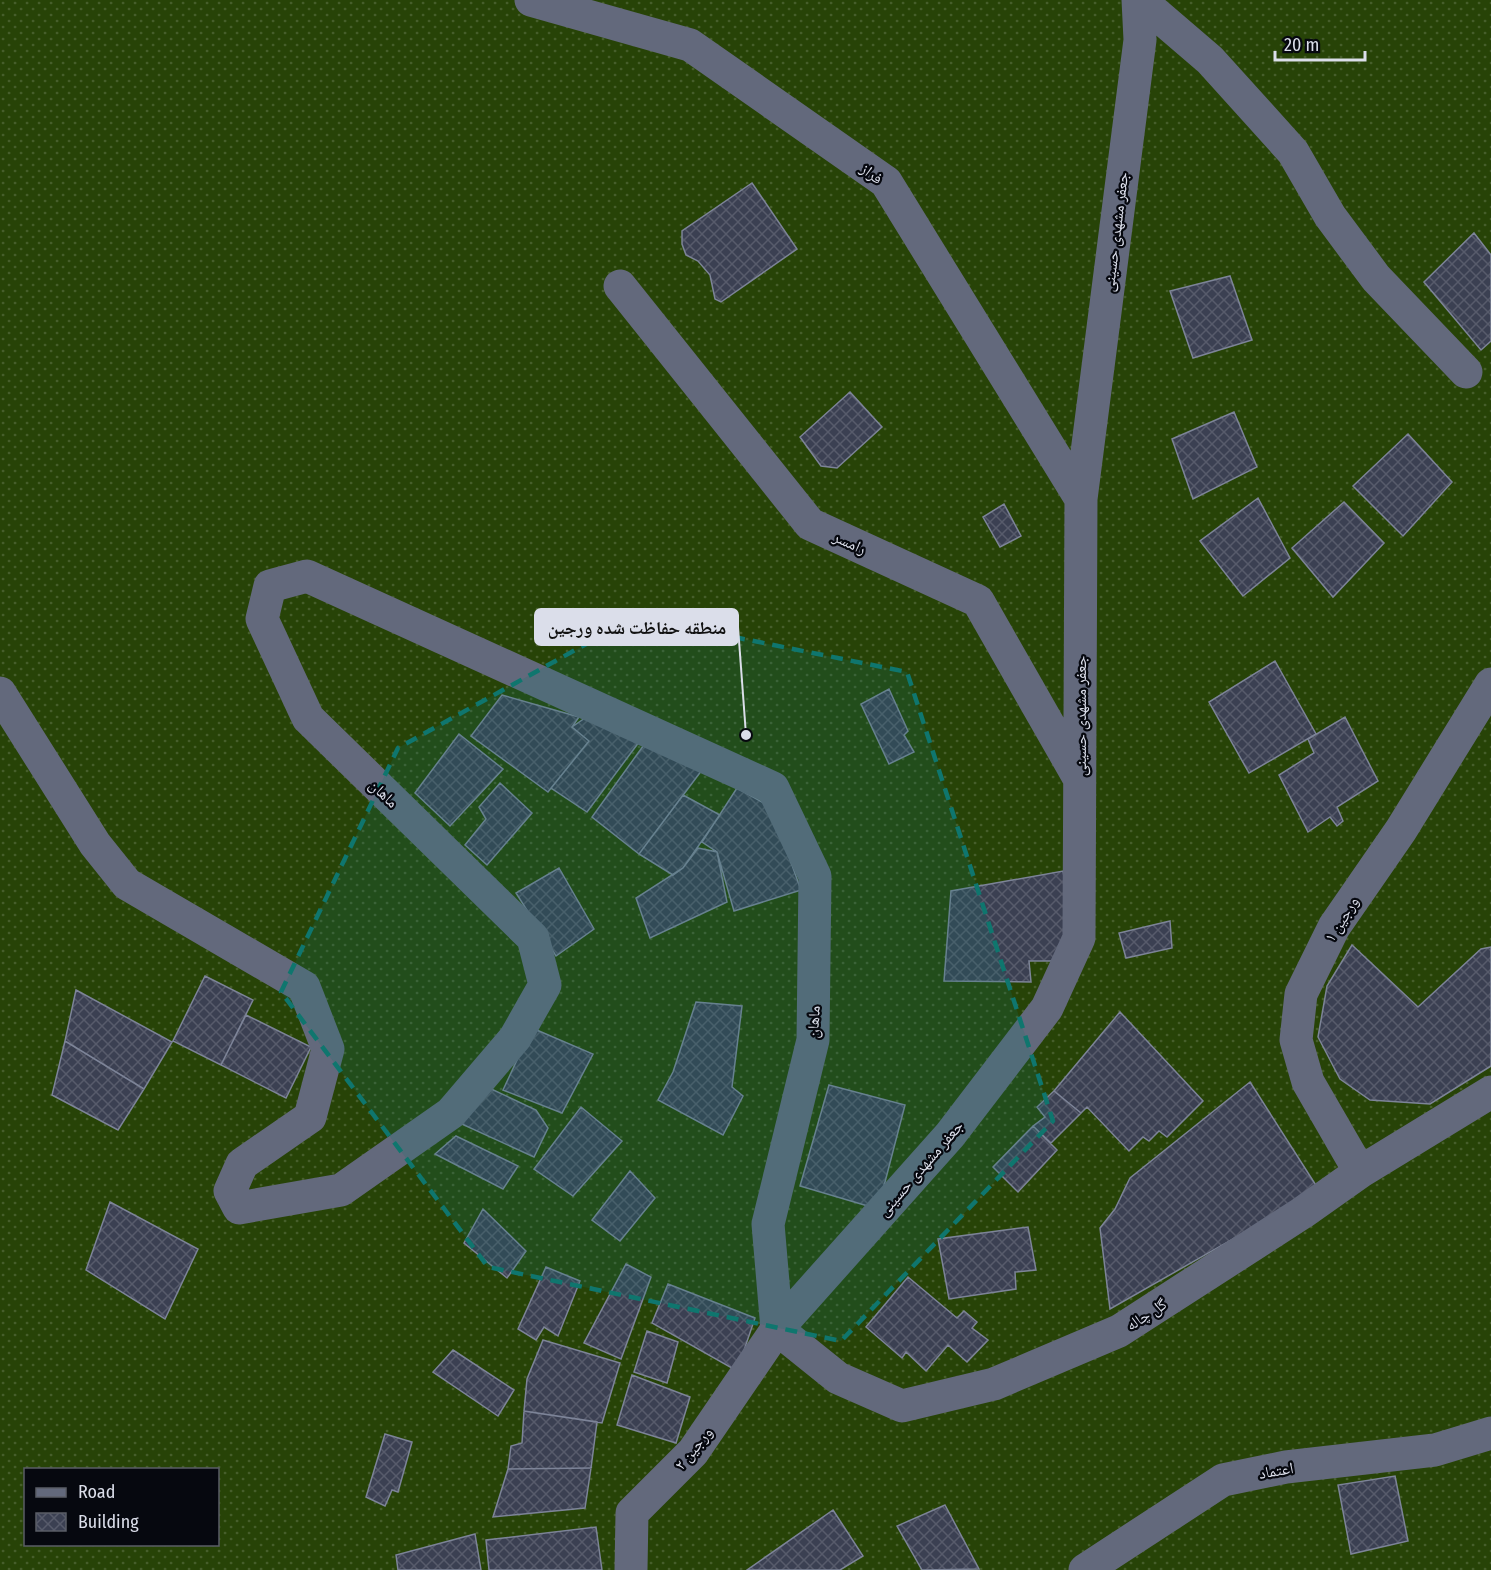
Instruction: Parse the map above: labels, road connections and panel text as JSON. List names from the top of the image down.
{
  "streets": {
    "street": [
      "فراز",
      "جعفر مشهدی حسینی",
      "رامسر",
      "ماهان",
      "ورجین ۱",
      "گل چاله",
      "ورجین ۲",
      "اعتماد"
    ]
  },
  "crossings": [
    ["فراز", "جعفر مشهدی حسینی"],
    ["جعفر مشهدی حسینی", "رامسر"],
    ["جعفر مشهدی حسینی", "ماهان"],
    ["جعفر مشهدی حسینی", "گل چاله"],
    ["جعفر مشهدی حسینی", "ورجین ۲"],
    ["ماهان", "گل چاله"],
    ["ماهان", "ورجین ۲"],
    ["ورجین ۱", "گل چاله"],
    ["گل چاله", "ورجین ۲"]
  ],
  "places": ["منطقه حفاظت شده ورجین"],
  "legend": ["Road", "Building"],
  "scale_bar": "20 m"
}
